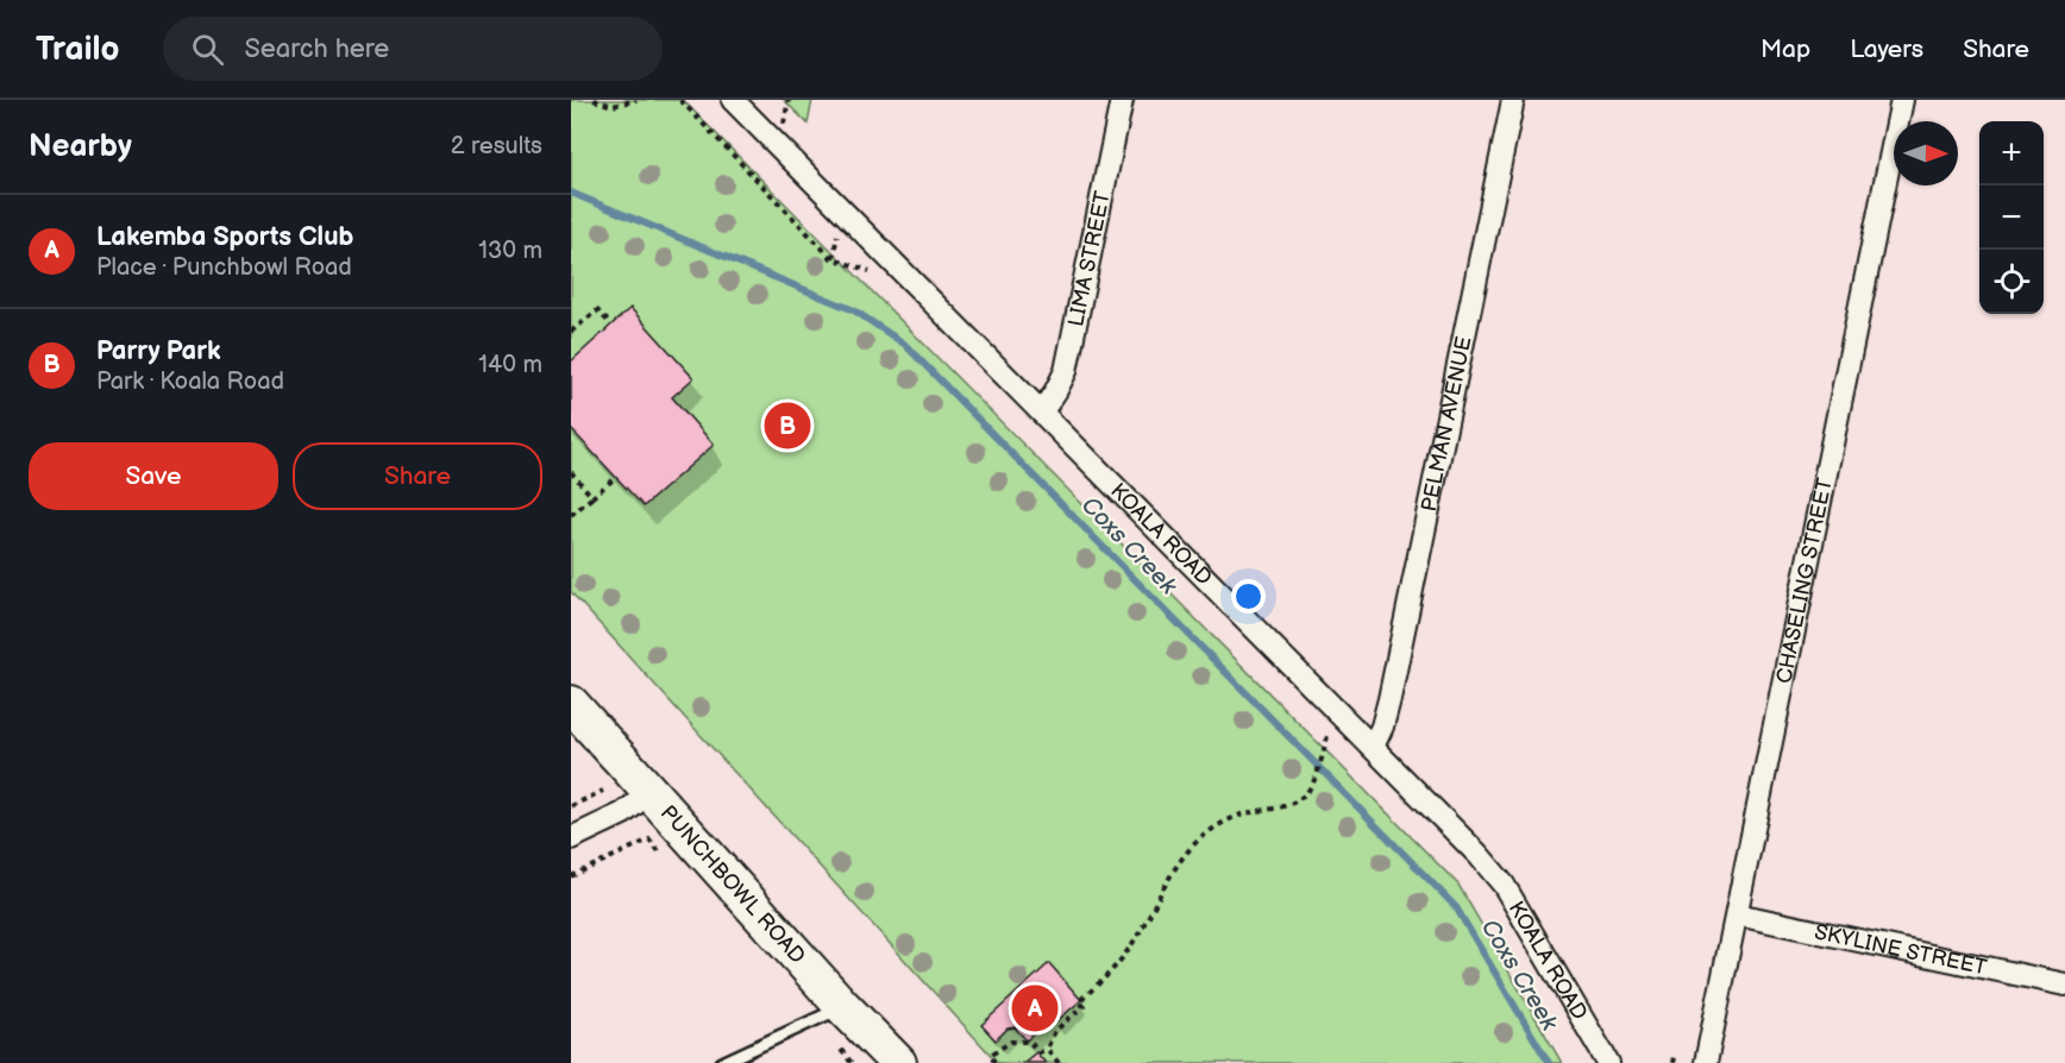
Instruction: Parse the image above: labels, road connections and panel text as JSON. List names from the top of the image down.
{
  "streets": {
    "main road": ["PUNCHBOWL ROAD"],
    "street": [
      "LIMA STREET",
      "PELMAN AVENUE",
      "KOALA ROAD",
      "CHASELING STREET",
      "SKYLINE STREET"
    ]
  },
  "crossings": [
    ["LIMA STREET", "KOALA ROAD"],
    ["PELMAN AVENUE", "KOALA ROAD"],
    ["CHASELING STREET", "SKYLINE STREET"]
  ],
  "water": ["Coxs Creek"],
  "north": "right",
  "page": {
    "header": "Trailo",
    "search": "Search here",
    "nav": ["Map", "Layers", "Share"],
    "heading": ["Nearby", "2 results"],
    "map_buttons": ["+", "−"],
    "list": [
      {
        "mark": "A",
        "name": "Lakemba Sports Club",
        "note": "Place · Punchbowl Road",
        "value": "130 m"
      },
      {
        "mark": "B",
        "name": "Parry Park",
        "note": "Park · Koala Road",
        "value": "140 m"
      }
    ],
    "pins": ["B", "A"],
    "buttons": ["Save", "Share"]
  }
}
